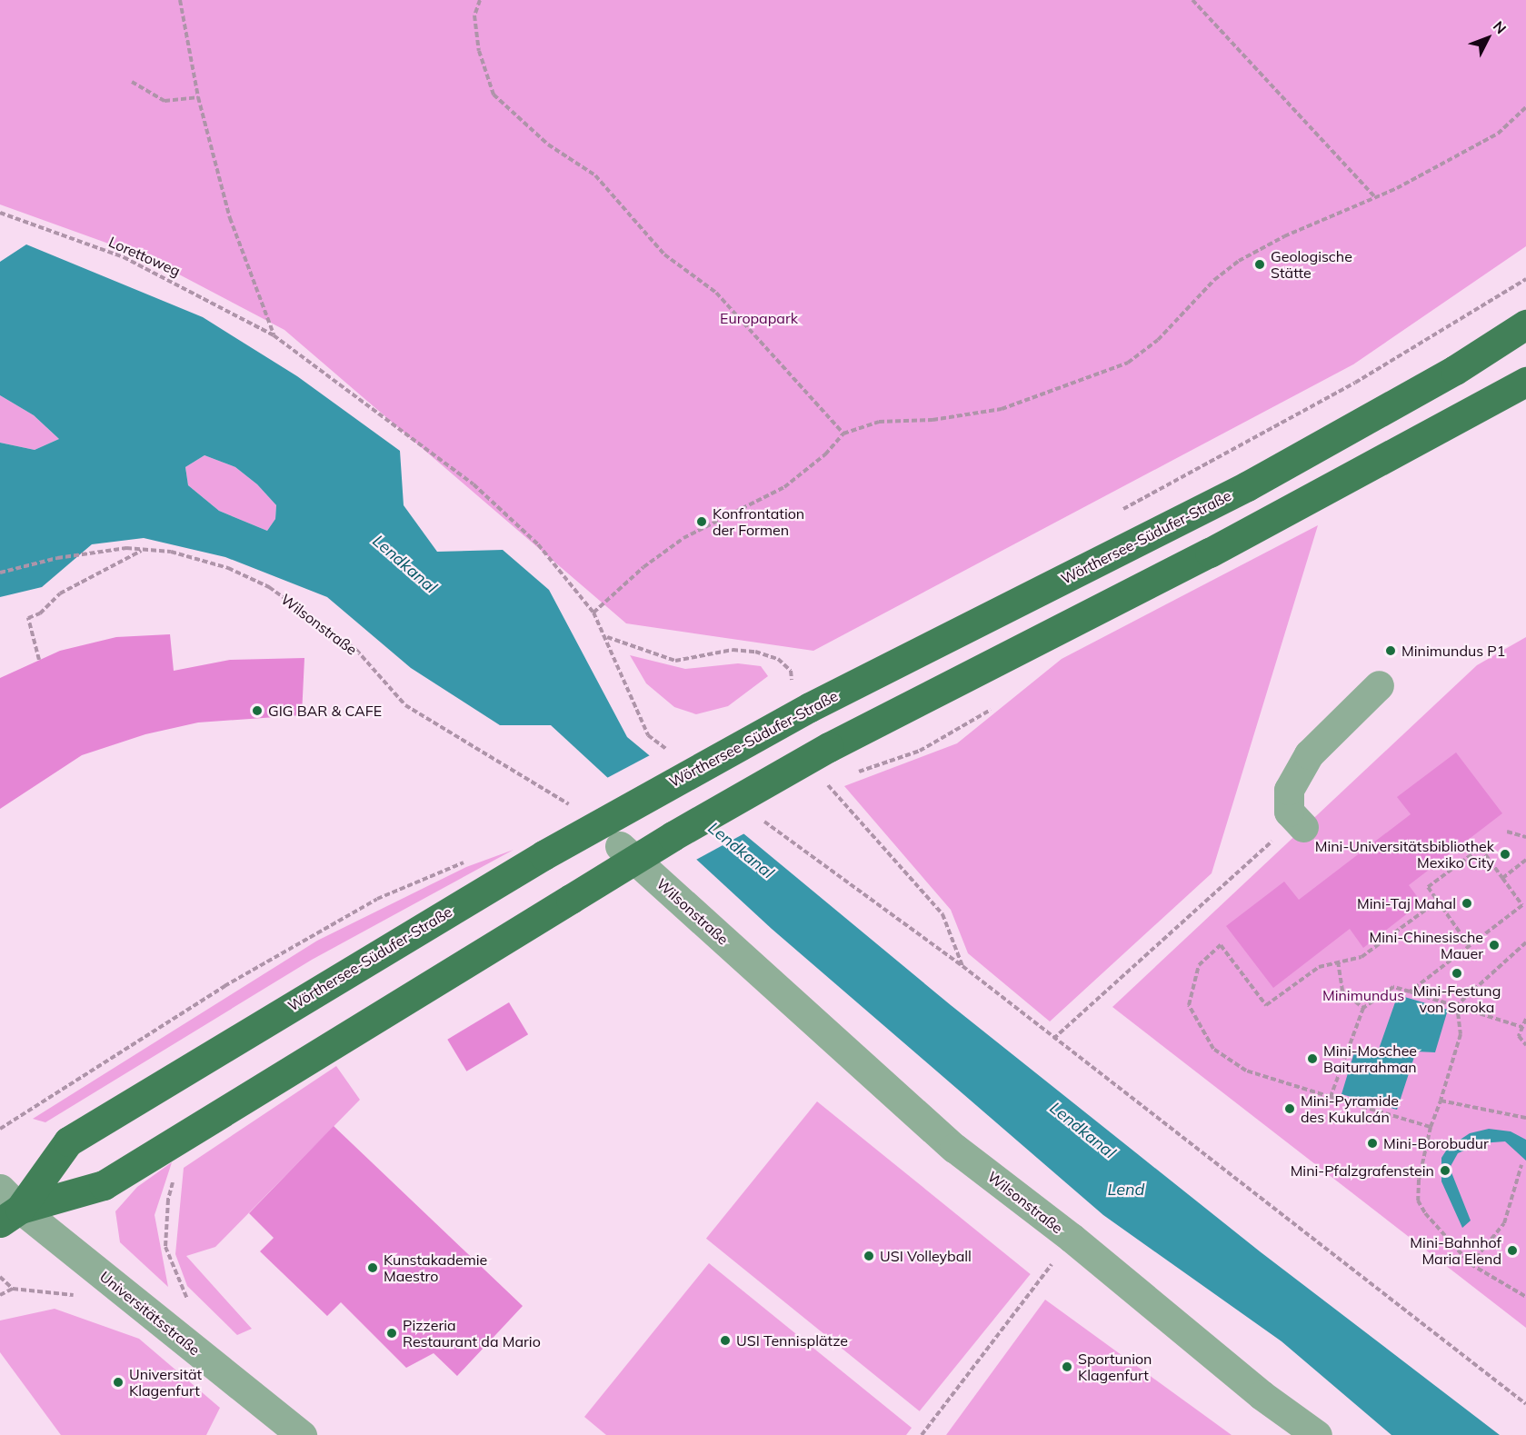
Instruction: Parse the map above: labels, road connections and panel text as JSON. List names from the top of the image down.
{
  "streets": {
    "main road": ["Wörthersee-Südufer-Straße"],
    "street": ["Wilsonstraße", "Universitätsstraße"],
    "path": ["Lorettoweg"]
  },
  "crossings": [
    ["Wörthersee-Südufer-Straße", "Universitätsstraße"]
  ],
  "water": ["Lendkanal", "Lend"],
  "parks": ["Europapark", "Minimundus"],
  "places": [
    "Geologische Stätte",
    "Konfrontation der Formen",
    "Minimundus P1",
    "GIG BAR & CAFE",
    "Mini-Universitätsbibliothek Mexiko City",
    "Mini-Taj Mahal",
    "Mini-Chinesische Mauer",
    "Mini-Festung von Soroka",
    "Mini-Moschee Baiturrahman",
    "Mini-Pyramide des Kukulcán",
    "Mini-Borobudur",
    "Mini-Pfalzgrafenstein",
    "Mini-Bahnhof Maria Elend",
    "USI Volleyball",
    "Kunstakademie Maestro",
    "Pizzeria Restaurant da Mario",
    "USI Tennisplätze",
    "Sportunion Klagenfurt",
    "Universität Klagenfurt"
  ],
  "north": "top right"
}
